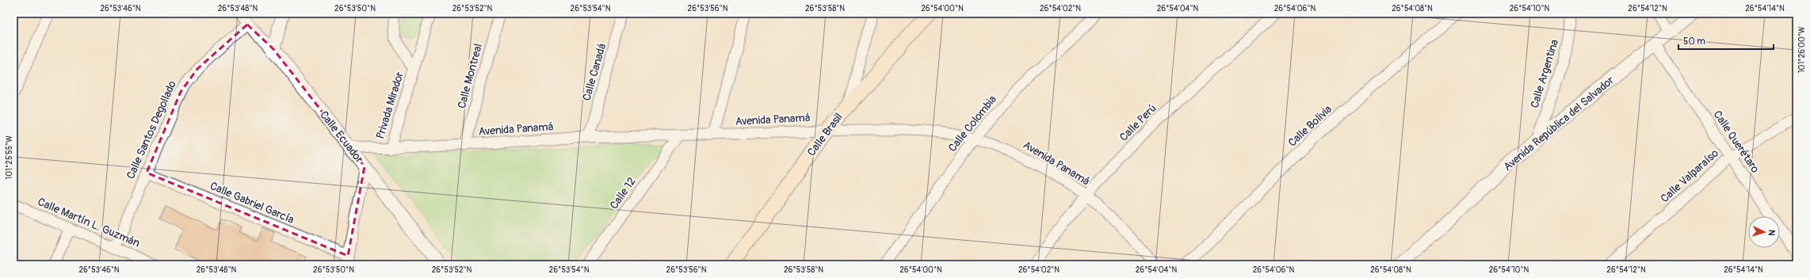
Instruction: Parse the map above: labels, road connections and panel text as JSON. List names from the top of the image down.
{
  "streets": {
    "main road": ["Calle Brasil"],
    "street": [
      "Calle Canadá",
      "Calle Argentina",
      "Calle Montreal",
      "Privada Mirador",
      "Avenida Panamá",
      "Calle Perú",
      "Calle Colombia",
      "Avenida República del Salvador",
      "Calle Bolivia",
      "Calle Santos Degollado",
      "Calle Ecuador",
      "Calle Querétaro",
      "Calle Valparaíso",
      "Calle 12",
      "Calle Gabriel García",
      "Calle Martín L. Guzmán"
    ]
  },
  "crossings": [
    ["Calle Canadá", "Avenida Panamá"],
    ["Calle Argentina", "Avenida República del Salvador"],
    ["Calle Montreal", "Avenida Panamá"],
    ["Privada Mirador", "Avenida Panamá"],
    ["Avenida Panamá", "Calle Perú"],
    ["Avenida Panamá", "Calle Colombia"],
    ["Avenida Panamá", "Calle Brasil"],
    ["Avenida Panamá", "Calle Ecuador"],
    ["Avenida Panamá", "Calle 12"],
    ["Avenida República del Salvador", "Calle Querétaro"],
    ["Calle Santos Degollado", "Calle Ecuador"],
    ["Calle Santos Degollado", "Calle Gabriel García"],
    ["Calle Santos Degollado", "Calle Martín L. Guzmán"],
    ["Calle Querétaro", "Calle Valparaíso"]
  ],
  "scale_bar": "50 m",
  "north": "right",
  "coordinates": [
    "26°53'46\"N",
    "26°53'48\"N",
    "26°53'50\"N",
    "26°53'52\"N",
    "26°53'54\"N",
    "26°53'56\"N",
    "26°53'58\"N",
    "26°54'00\"N",
    "26°54'02\"N",
    "26°54'04\"N",
    "26°54'06\"N",
    "26°54'08\"N",
    "26°54'10\"N",
    "26°54'12\"N",
    "26°54'14\"N",
    "101°26'00\"W",
    "101°25'55\"W"
  ]
}
